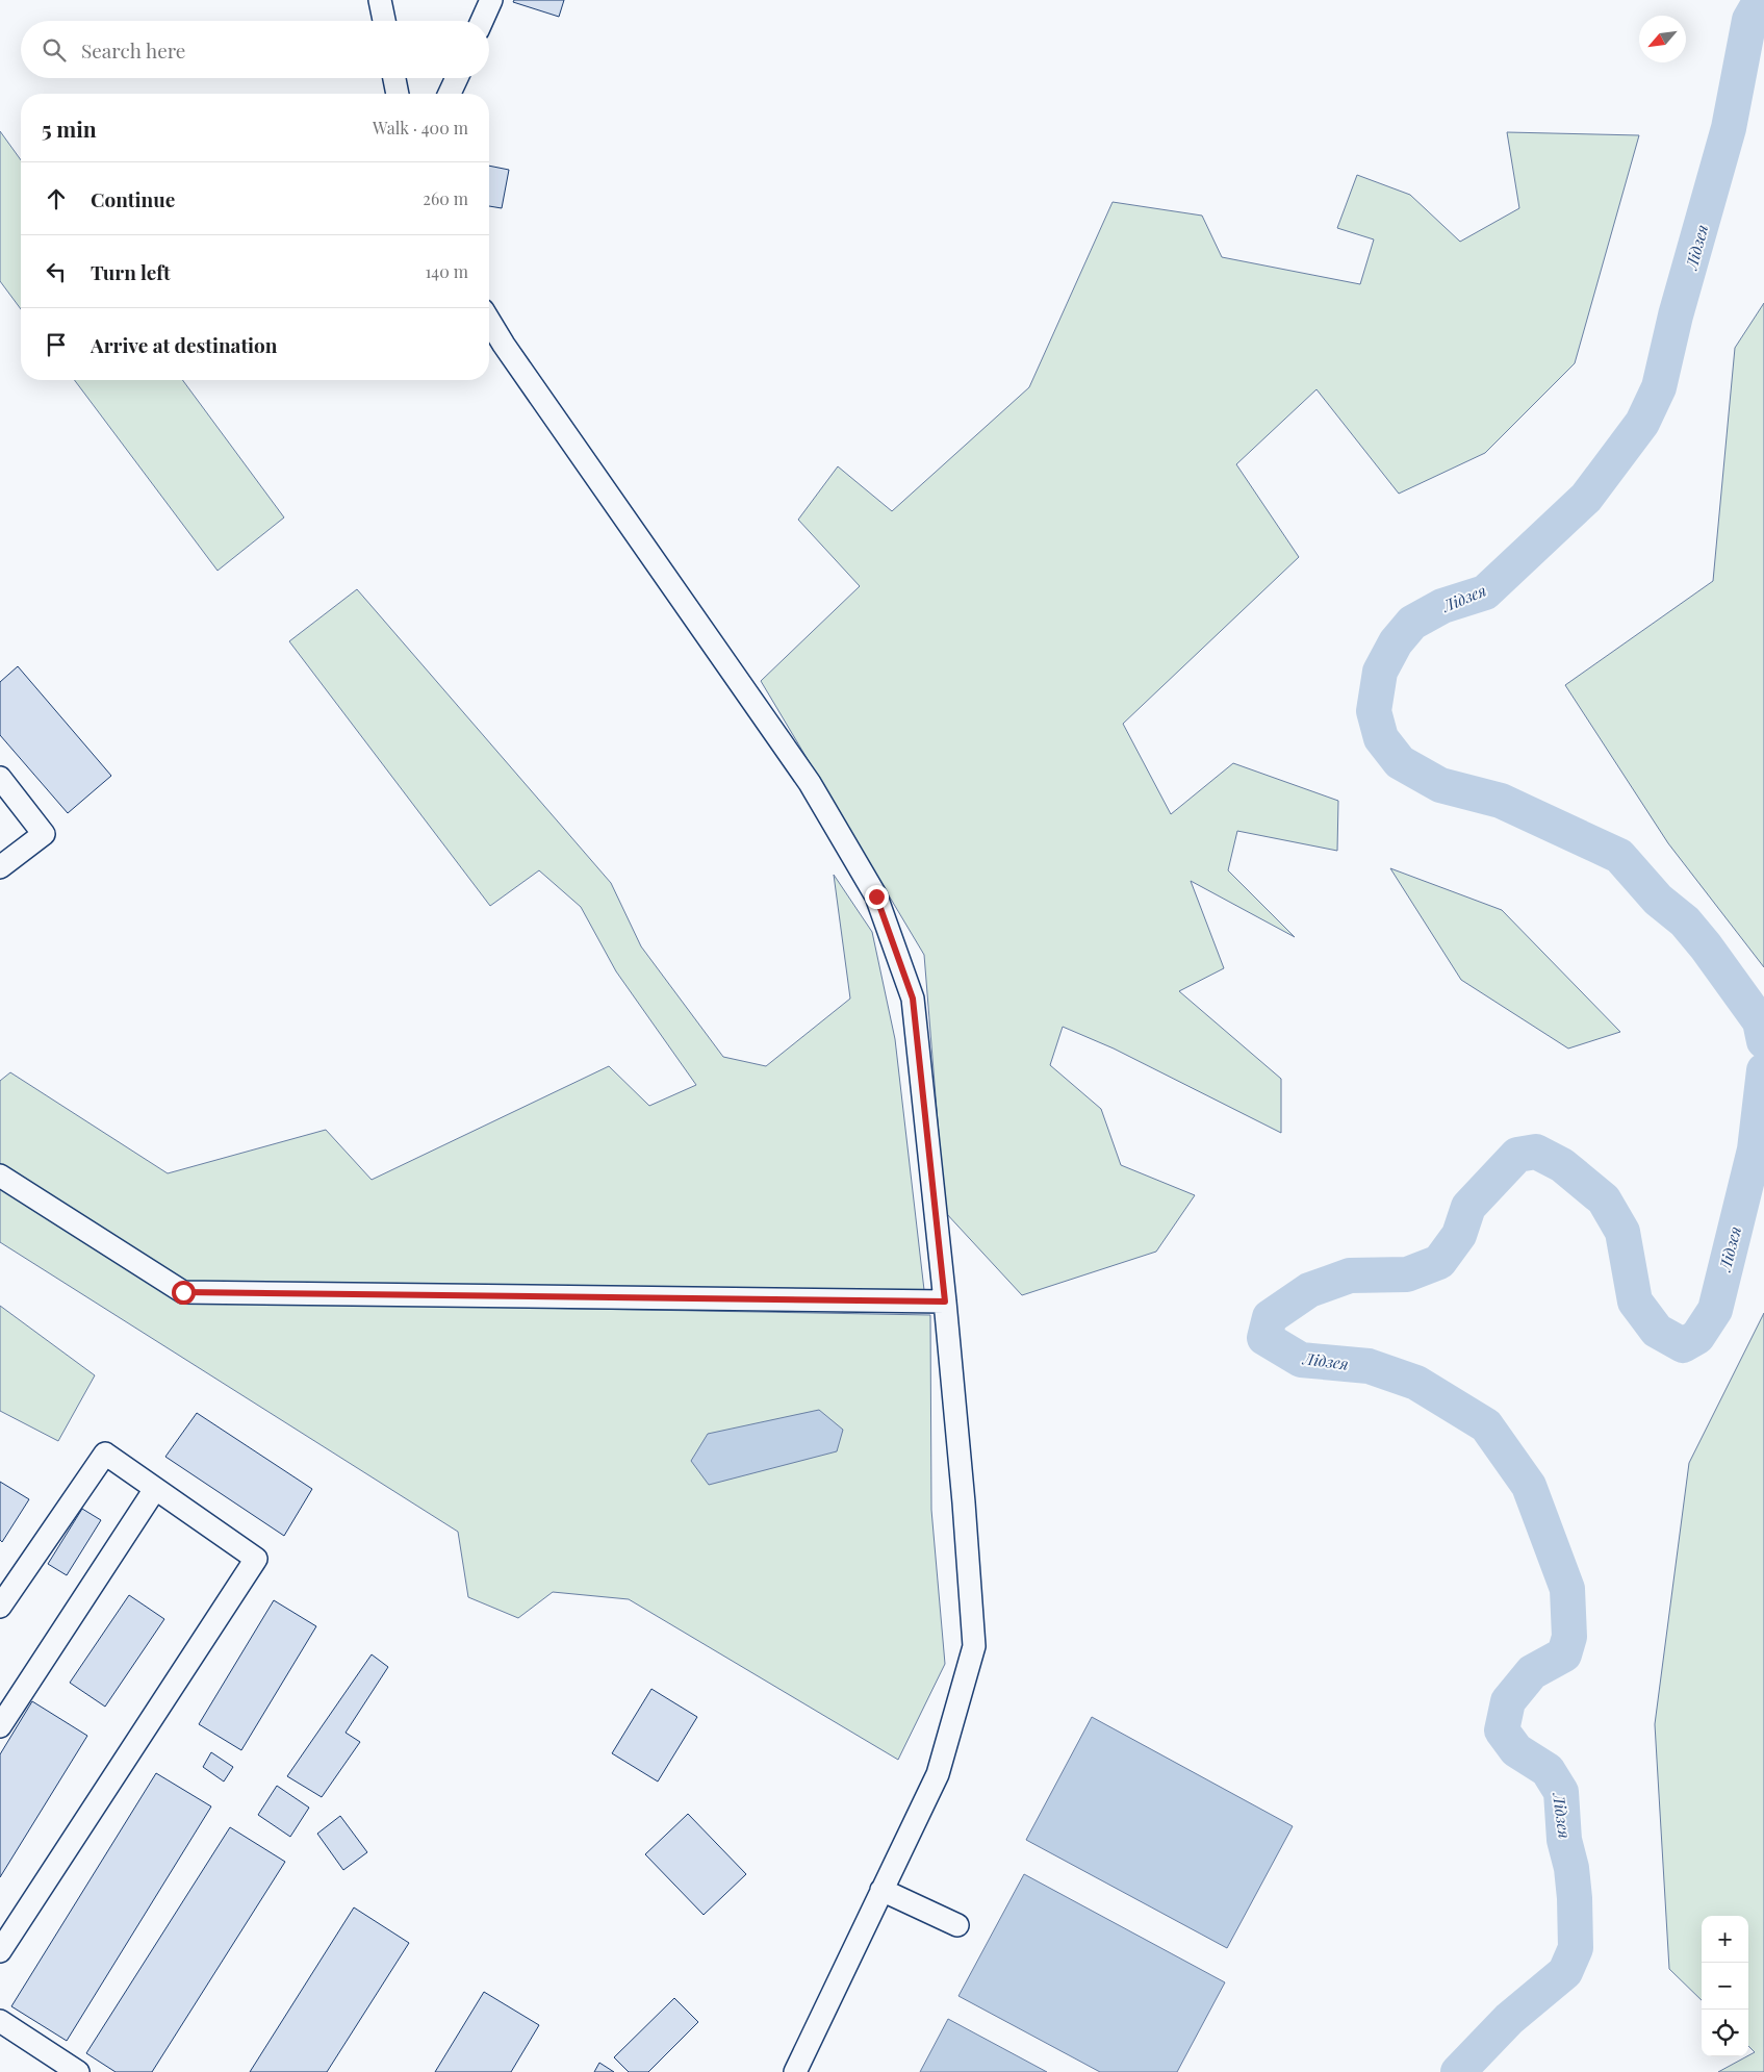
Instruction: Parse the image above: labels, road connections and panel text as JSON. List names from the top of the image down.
{
  "water": ["Лідзея"],
  "north": "bottom left",
  "page": {
    "search": "Search here",
    "heading": ["5 min", "Walk · 400 m"],
    "list": [
      ["Continue", "260 m"],
      ["Turn left", "140 m"],
      "Arrive at destination"
    ],
    "map_buttons": ["+", "−"]
  }
}
